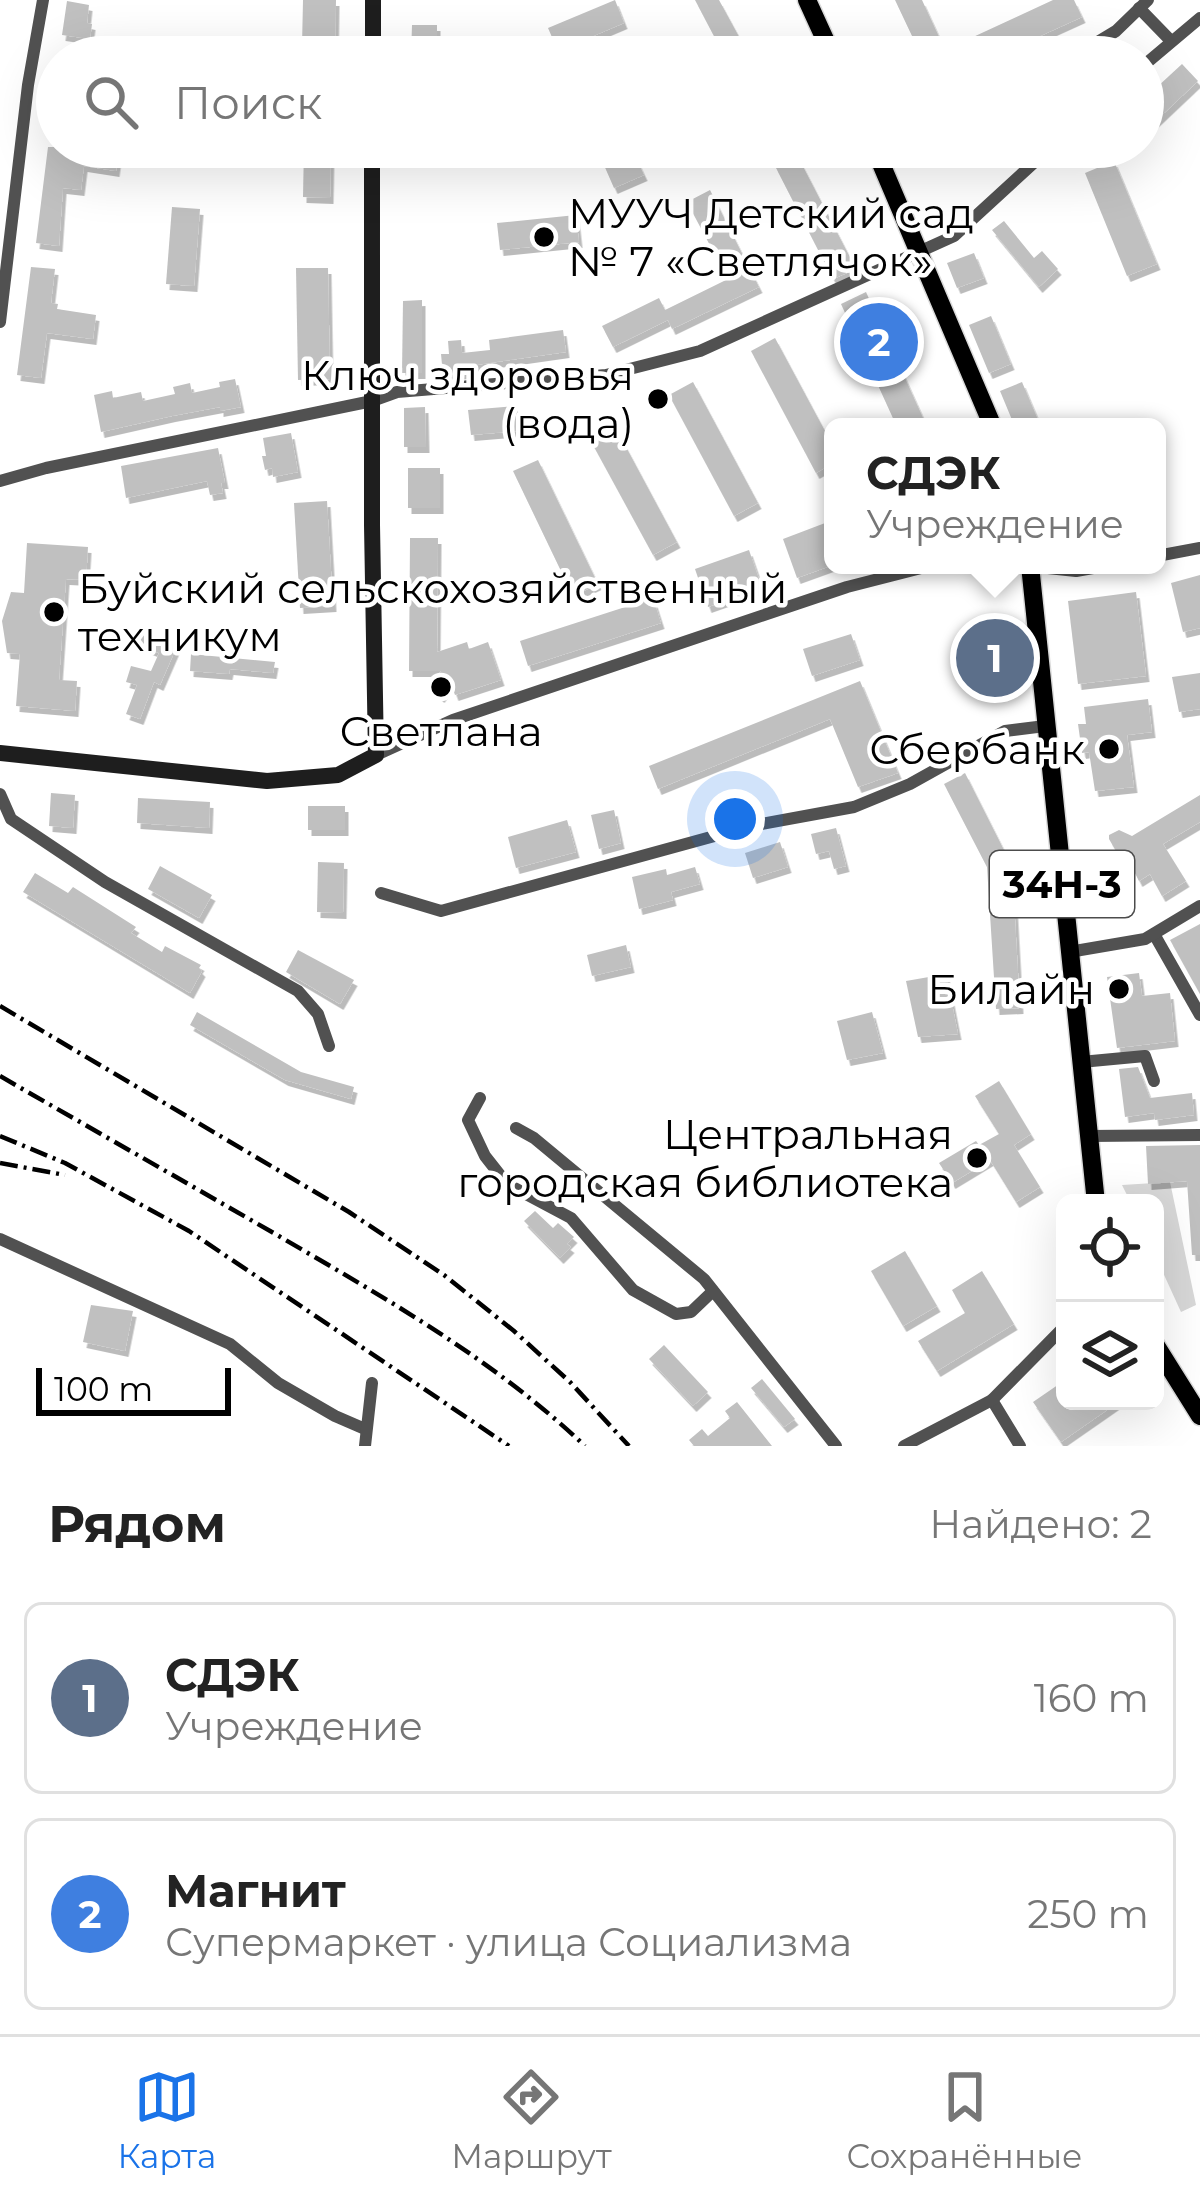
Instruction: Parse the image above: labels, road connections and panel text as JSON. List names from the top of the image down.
{
  "streets": {
    "main road": ["34Н-3"]
  },
  "places": [
    "МУУЧ Детский сад № 7 «Светлячок»",
    "Ключ здоровья (вода)",
    "Буйский сельскохозяйственный техникум",
    "Светлана",
    "Сбербанк",
    "Билайн",
    "Центральная городская библиотека"
  ],
  "scale_bar": "100 m",
  "page": {
    "search": "Поиск",
    "pins": ["2", "1"],
    "popup": ["СДЭК", "Учреждение"],
    "scale": "100 m",
    "heading": ["Рядом", "Найдено: 2"],
    "list": [
      {
        "mark": "1",
        "name": "СДЭК",
        "note": "Учреждение",
        "value": "160 m"
      },
      {
        "mark": "2",
        "name": "Магнит",
        "note": "Супермаркет · улица Социализма",
        "value": "250 m"
      }
    ],
    "nav": ["Карта", "Маршрут", "Сохранённые"]
  }
}
